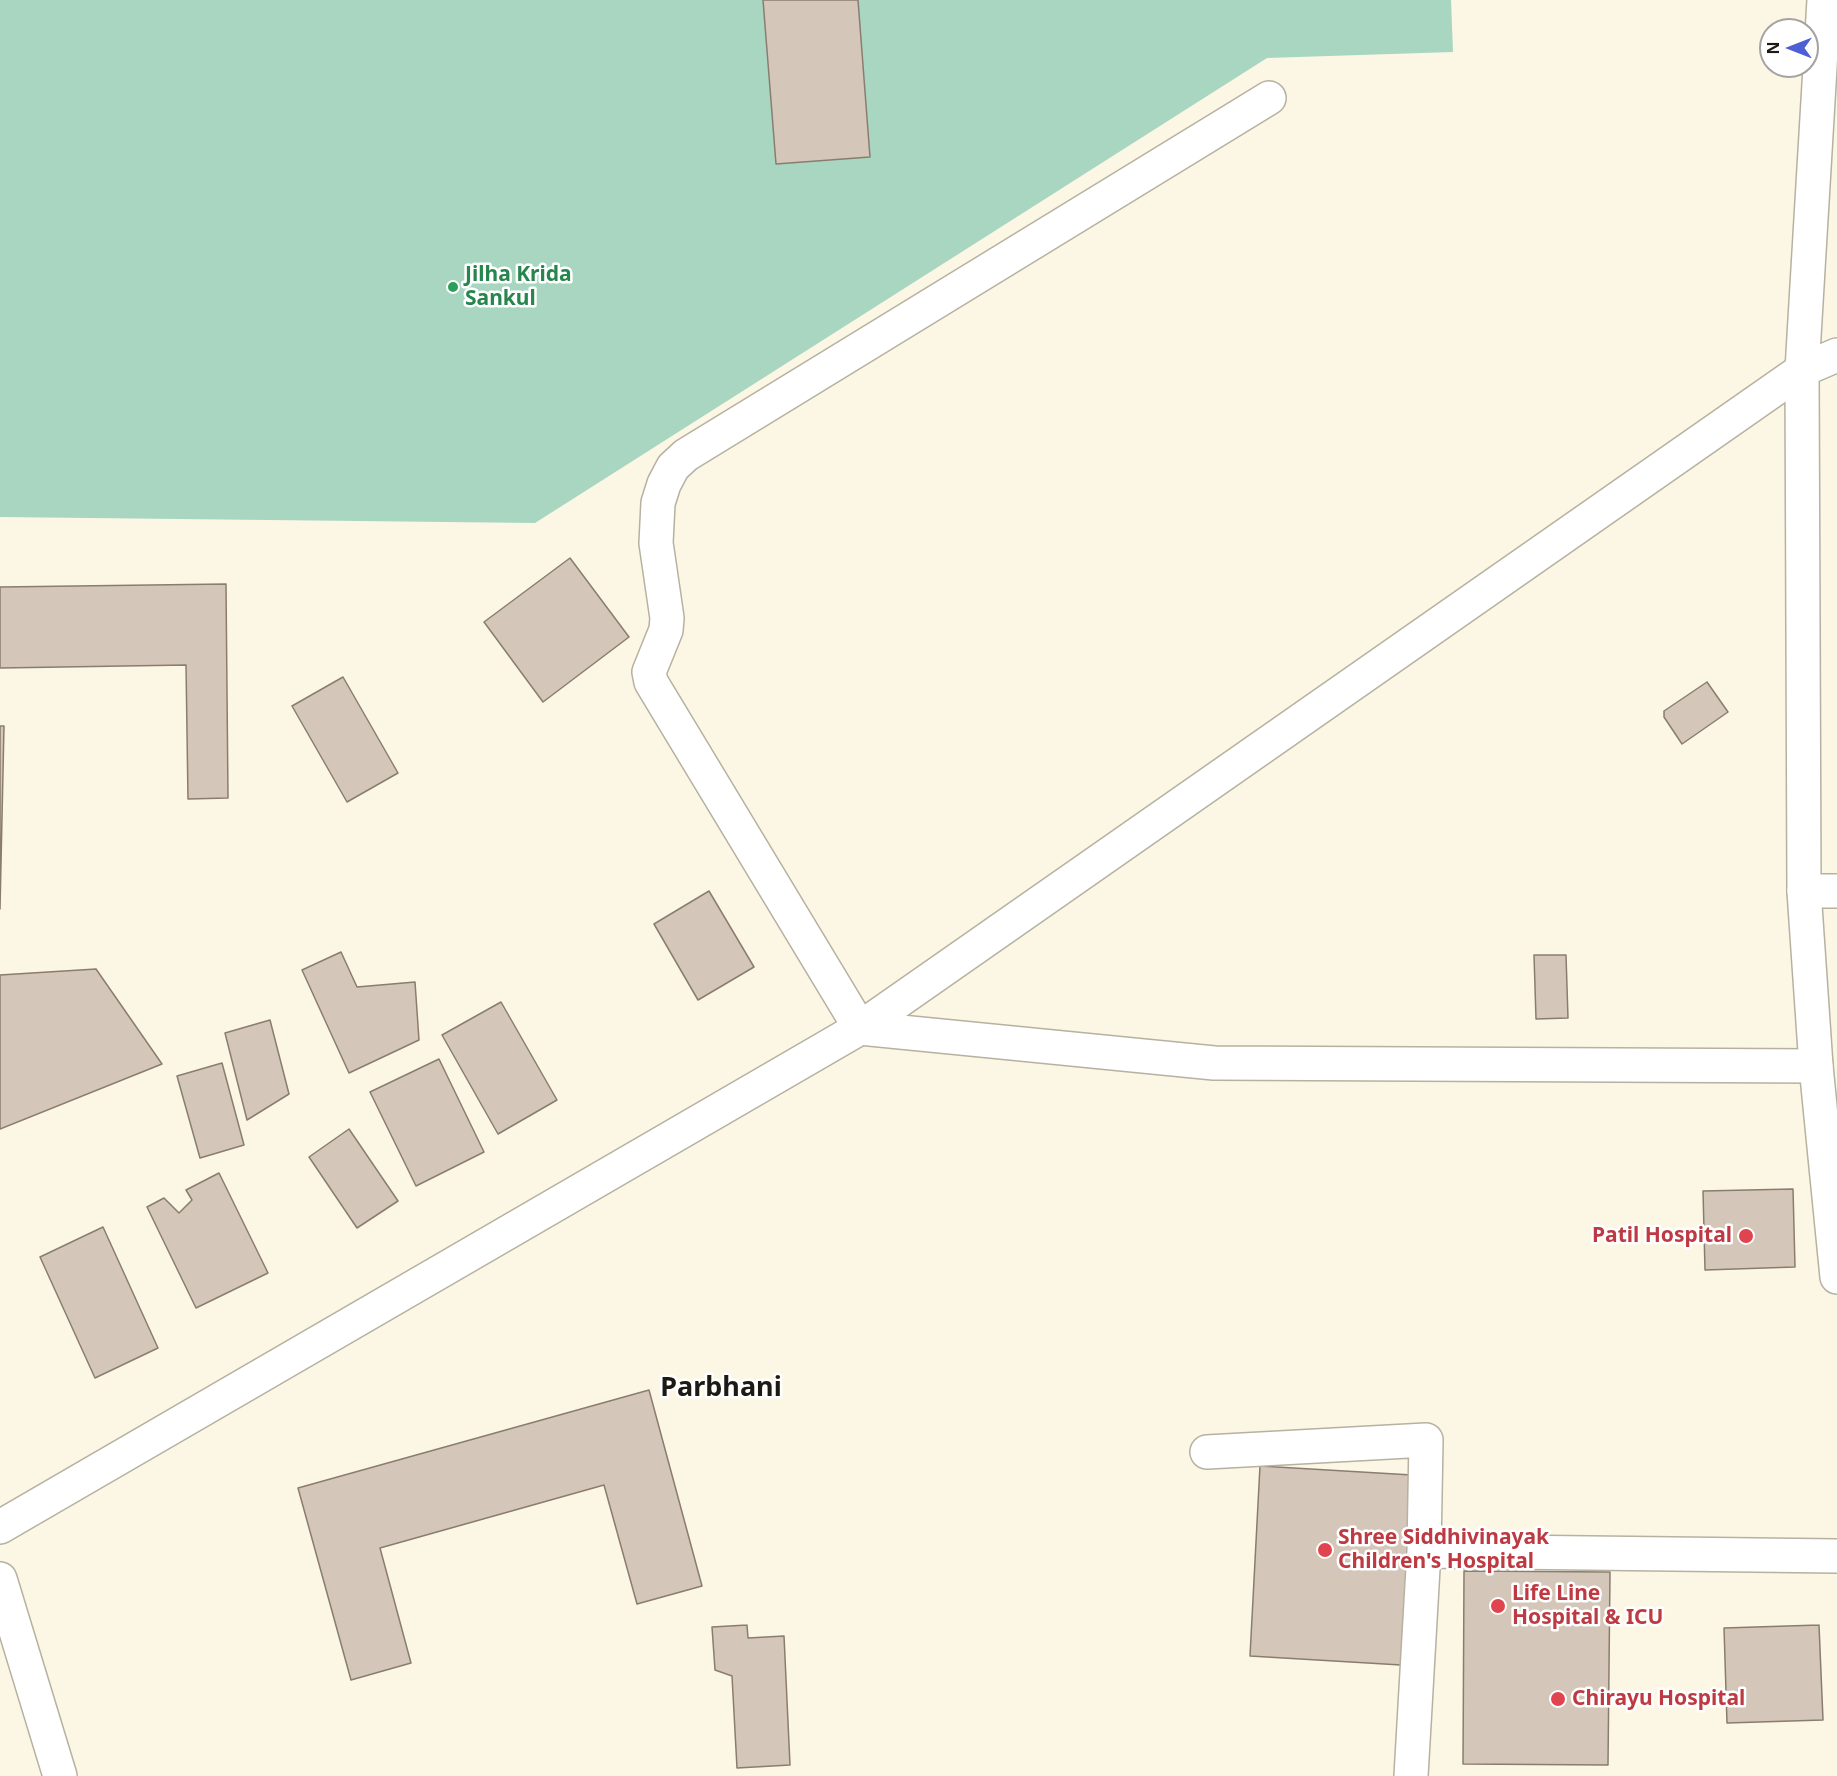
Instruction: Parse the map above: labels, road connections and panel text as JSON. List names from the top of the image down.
{
  "districts": ["Parbhani"],
  "places": [
    "Jilha Krida Sankul",
    "Patil Hospital",
    "Shree Siddhivinayak Children's Hospital",
    "Life Line Hospital & ICU",
    "Chirayu Hospital"
  ],
  "north": "left"
}
